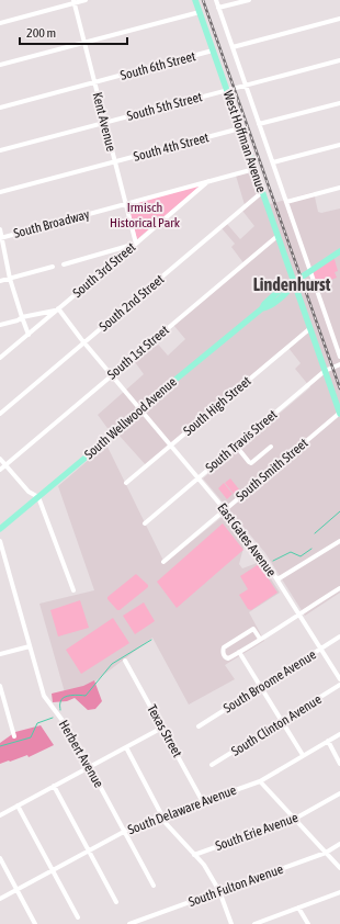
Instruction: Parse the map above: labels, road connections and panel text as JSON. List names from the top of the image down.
{
  "streets": {
    "main road": ["West Hoffman Avenue", "South Wellwood Avenue"],
    "street": [
      "South 6th Street",
      "South 5th Street",
      "Kent Avenue",
      "South 4th Street",
      "South Broadway",
      "South 3rd Street",
      "South 2nd Street",
      "South 1st Street",
      "South High Street",
      "South Travis Street",
      "South Smith Street",
      "East Gates Avenue",
      "South Broome Avenue",
      "South Clinton Avenue",
      "Texas Street",
      "Herbert Avenue",
      "South Delaware Avenue",
      "South Erie Avenue",
      "South Fulton Avenue"
    ]
  },
  "crossings": [
    ["South 6th Street", "Kent Avenue"],
    ["South 6th Street", "West Hoffman Avenue"],
    ["South 5th Street", "Kent Avenue"],
    ["South 5th Street", "West Hoffman Avenue"],
    ["Kent Avenue", "South 4th Street"],
    ["Kent Avenue", "South Broadway"],
    ["Kent Avenue", "South 3rd Street"],
    ["West Hoffman Avenue", "South 4th Street"],
    ["West Hoffman Avenue", "South Broadway"],
    ["West Hoffman Avenue", "South 2nd Street"],
    ["West Hoffman Avenue", "South 1st Street"],
    ["West Hoffman Avenue", "South High Street"],
    ["West Hoffman Avenue", "South Wellwood Avenue"],
    ["West Hoffman Avenue", "South Travis Street"],
    ["West Hoffman Avenue", "South Smith Street"],
    ["South Broadway", "South 3rd Street"],
    ["South 3rd Street", "East Gates Avenue"],
    ["South 2nd Street", "East Gates Avenue"],
    ["South 1st Street", "East Gates Avenue"],
    ["South High Street", "East Gates Avenue"],
    ["South Wellwood Avenue", "East Gates Avenue"],
    ["South Travis Street", "East Gates Avenue"],
    ["South Smith Street", "East Gates Avenue"],
    ["East Gates Avenue", "South Broome Avenue"],
    ["Texas Street", "South Delaware Avenue"],
    ["Herbert Avenue", "South Delaware Avenue"]
  ],
  "districts": ["Lindenhurst"],
  "parks": ["Irmisch Historical Park"],
  "scale_bar": "200 m"
}
